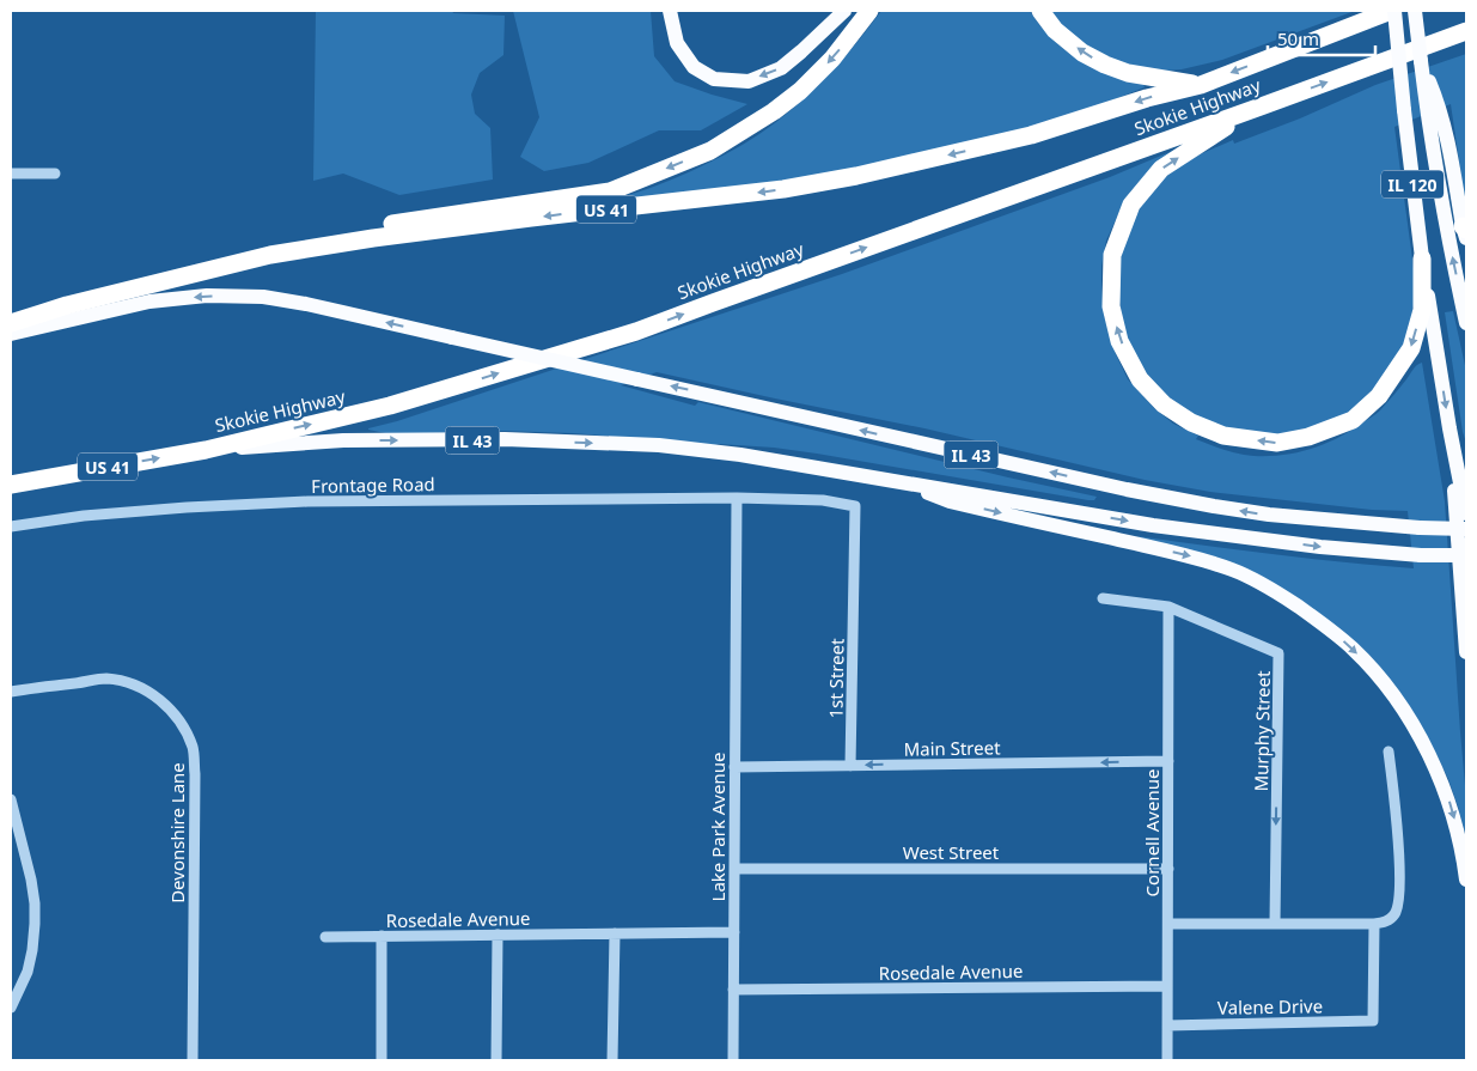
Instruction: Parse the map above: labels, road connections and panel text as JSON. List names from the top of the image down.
{
  "streets": {
    "highway": ["Skokie Highway", "US 41"],
    "main road": ["IL 120", "IL 43"],
    "street": [
      "Frontage Road",
      "1st Street",
      "Murphy Street",
      "Main Street",
      "Lake Park Avenue",
      "Devonshire Lane",
      "Cornell Avenue",
      "West Street",
      "Rosedale Avenue",
      "Valene Drive"
    ]
  },
  "crossings": [
    ["Skokie Highway", "IL 120"],
    ["Skokie Highway", "IL 43"],
    ["Frontage Road", "1st Street"],
    ["Frontage Road", "Lake Park Avenue"],
    ["1st Street", "Main Street"],
    ["Murphy Street", "Cornell Avenue"],
    ["Main Street", "Lake Park Avenue"],
    ["Main Street", "Cornell Avenue"],
    ["Lake Park Avenue", "West Street"],
    ["Lake Park Avenue", "Rosedale Avenue"],
    ["Cornell Avenue", "West Street"],
    ["Cornell Avenue", "Rosedale Avenue"],
    ["Cornell Avenue", "Valene Drive"]
  ],
  "one_way": ["Murphy Street", "Main Street"],
  "scale_bar": "50 m"
}
